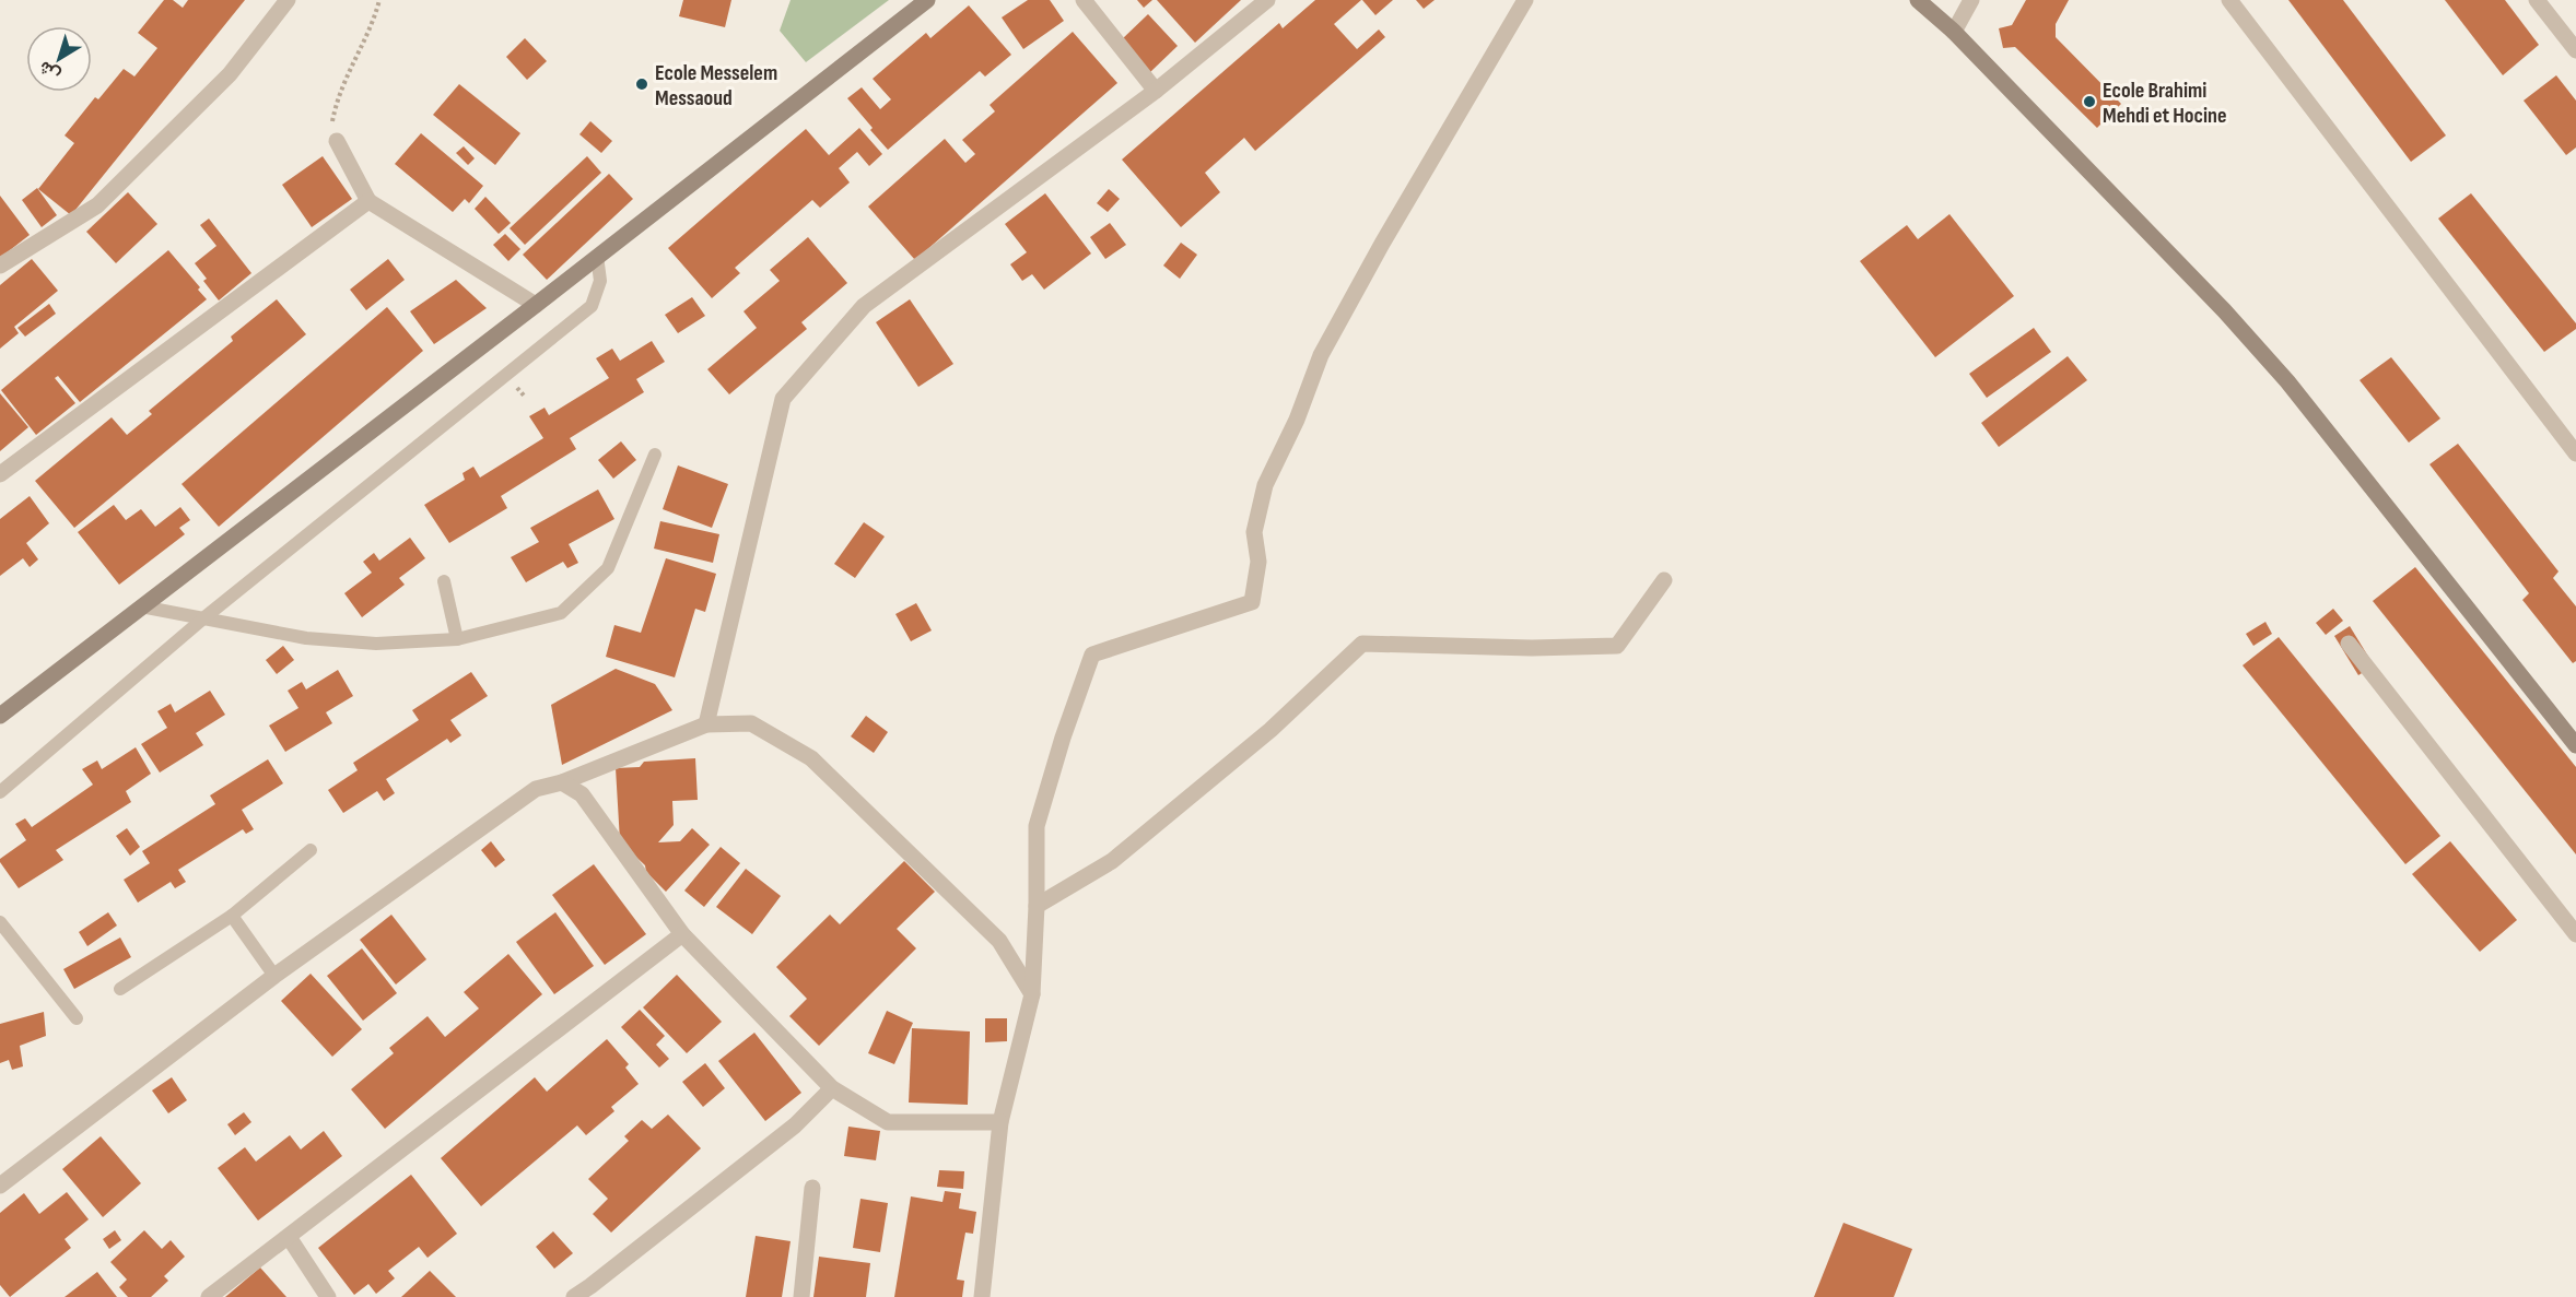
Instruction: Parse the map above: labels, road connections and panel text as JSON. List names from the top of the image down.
{
  "places": ["Ecole Messelem Messaoud", "Ecole Brahimi Mehdi et Hocine"],
  "north": "bottom left"
}
